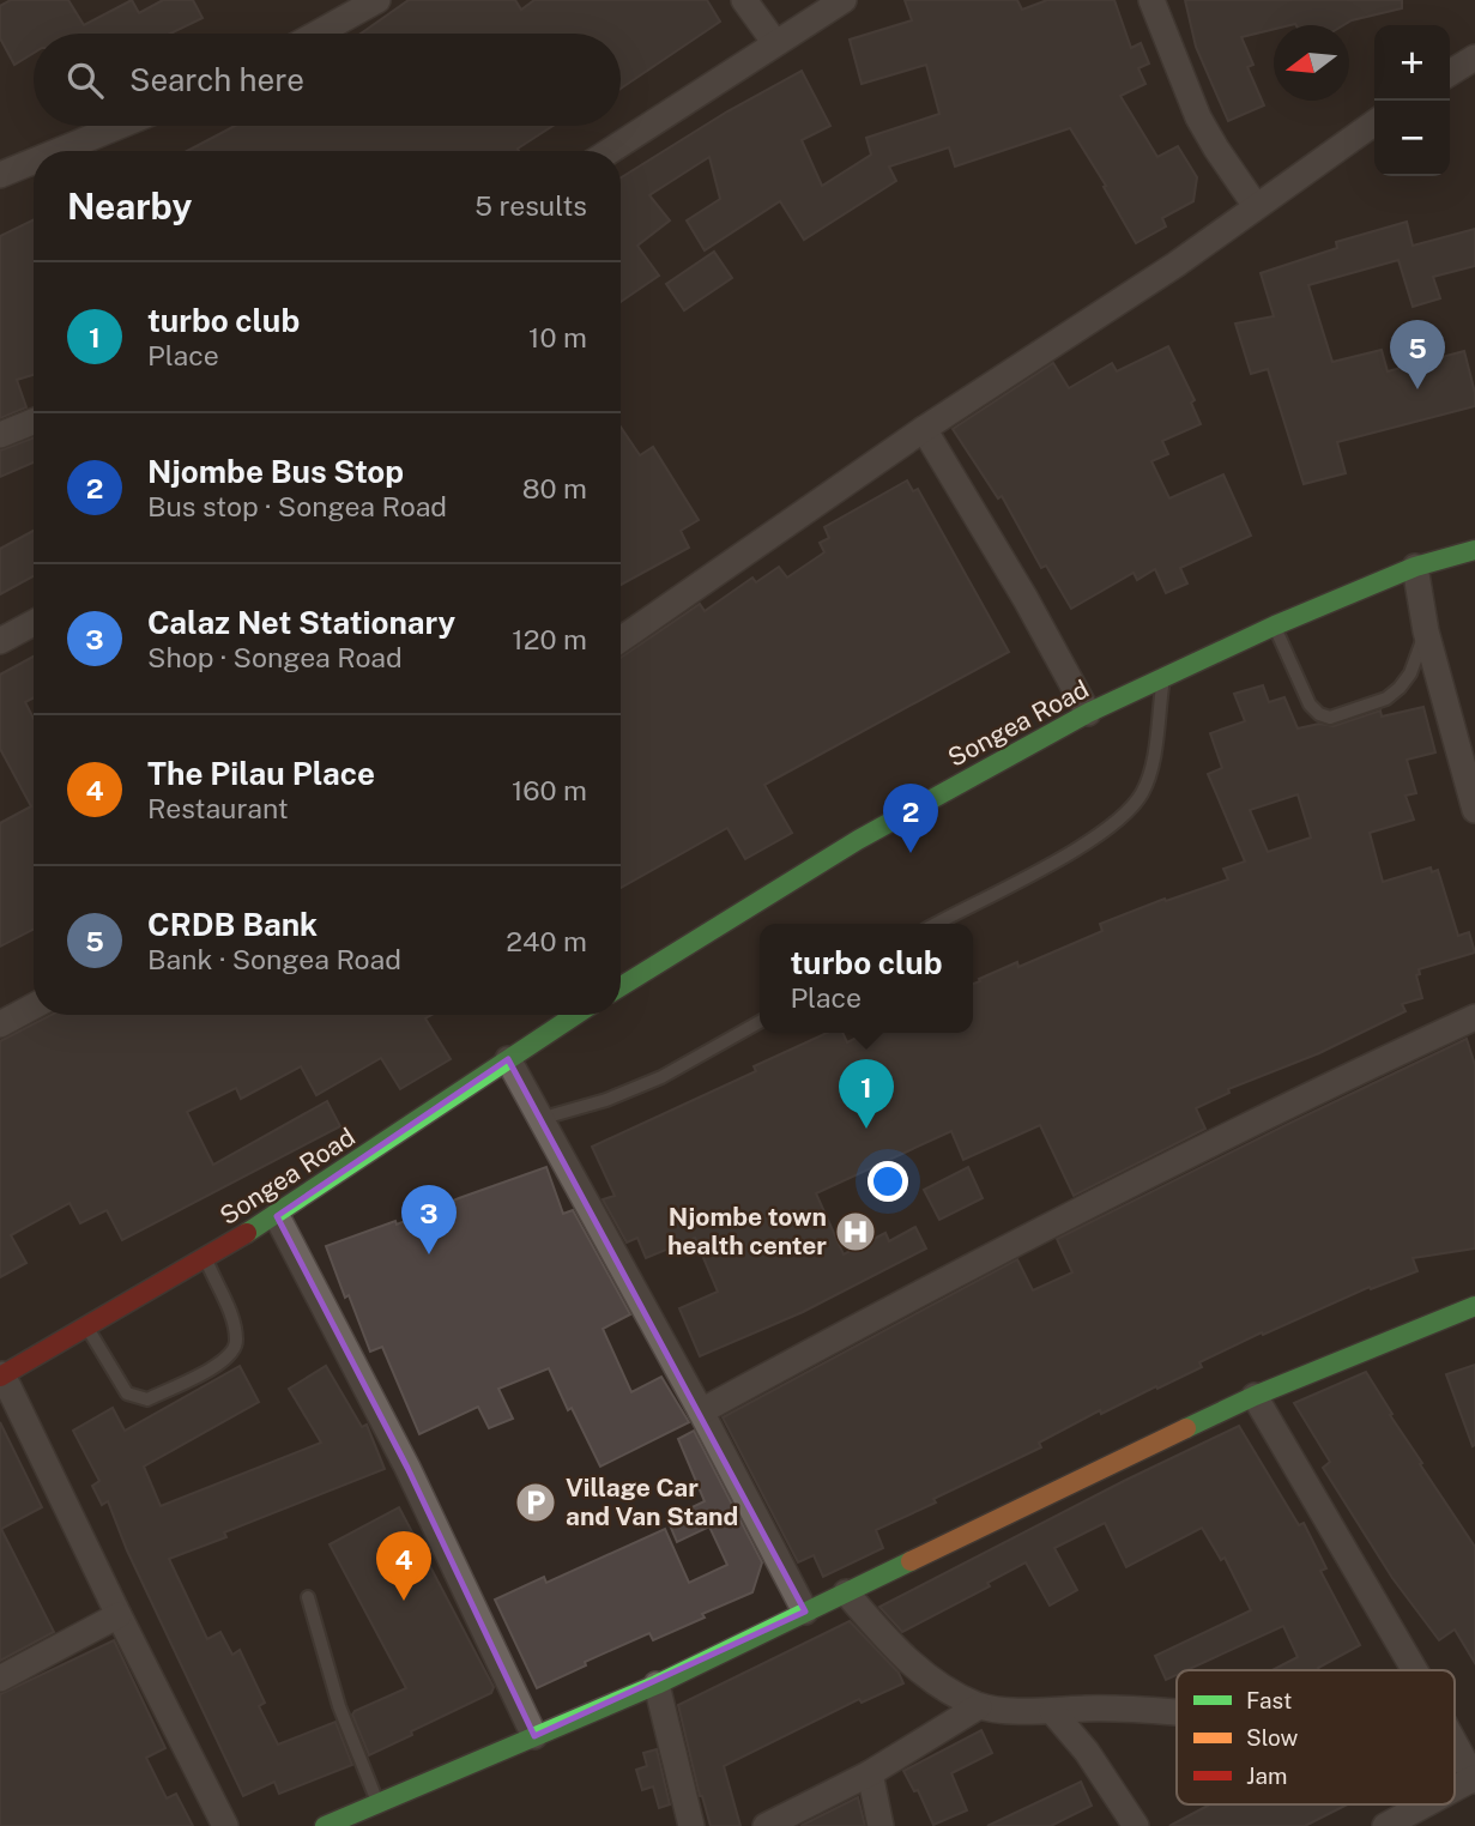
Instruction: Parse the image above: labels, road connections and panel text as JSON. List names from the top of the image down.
{
  "streets": {
    "main road": ["Songea Road"]
  },
  "places": {
    "hospital": ["Njombe town health center"],
    "parking": ["Village Car and Van Stand"]
  },
  "legend": ["Fast", "Slow", "Jam"],
  "north": "left",
  "page": {
    "map_buttons": ["+", "−"],
    "search": "Search here",
    "heading": ["Nearby", "5 results"],
    "list": [
      {
        "mark": "1",
        "name": "turbo club",
        "note": "Place",
        "value": "10 m"
      },
      {
        "mark": "2",
        "name": "Njombe Bus Stop",
        "note": "Bus stop · Songea Road",
        "value": "80 m"
      },
      {
        "mark": "3",
        "name": "Calaz Net Stationary",
        "note": "Shop · Songea Road",
        "value": "120 m"
      },
      {
        "mark": "4",
        "name": "The Pilau Place",
        "note": "Restaurant",
        "value": "160 m"
      },
      {
        "mark": "5",
        "name": "CRDB Bank",
        "note": "Bank · Songea Road",
        "value": "240 m"
      }
    ],
    "pins": [
      "5",
      "2",
      "1",
      "3",
      "4"
    ],
    "popup": ["turbo club", "Place"]
  }
}
